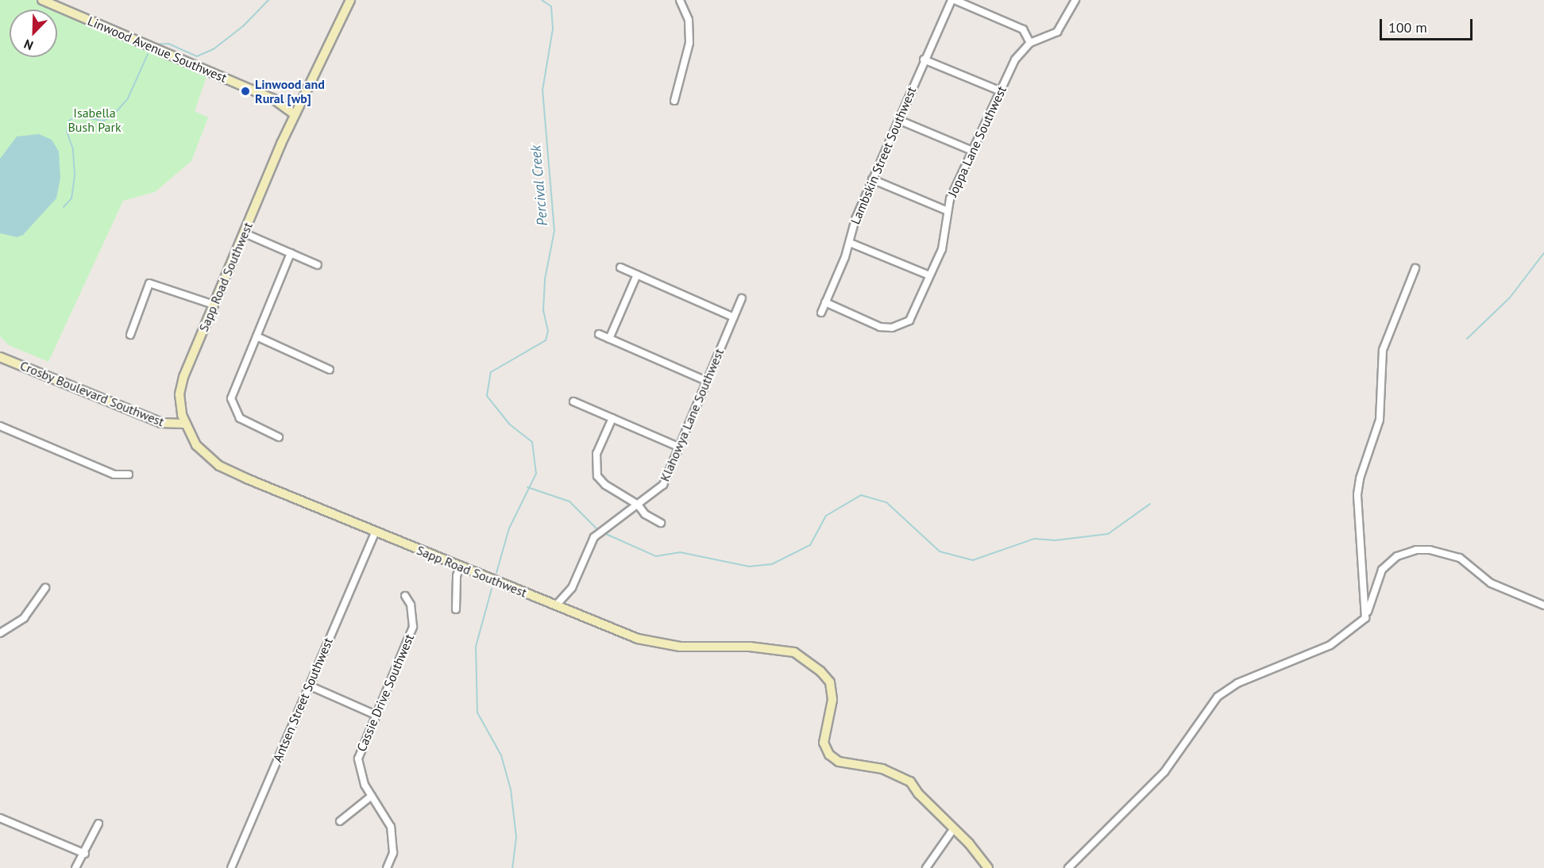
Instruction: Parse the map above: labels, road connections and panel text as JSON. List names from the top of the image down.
{
  "streets": {
    "street": [
      "Linwood Avenue Southwest",
      "Joppa Lane Southwest",
      "Lambskin Street Southwest",
      "Sapp Road Southwest",
      "Crosby Boulevard Southwest",
      "Klahowya Lane Southwest",
      "Cassie Drive Southwest",
      "Antsen Street Southwest"
    ]
  },
  "crossings": [
    ["Linwood Avenue Southwest", "Sapp Road Southwest"],
    ["Joppa Lane Southwest", "Lambskin Street Southwest"],
    ["Sapp Road Southwest", "Crosby Boulevard Southwest"],
    ["Sapp Road Southwest", "Klahowya Lane Southwest"],
    ["Sapp Road Southwest", "Antsen Street Southwest"]
  ],
  "water": ["Percival Creek"],
  "parks": ["Isabella Bush Park"],
  "places": ["Linwood and Rural [wb]"],
  "scale_bar": "100 m",
  "north": "bottom left"
}
